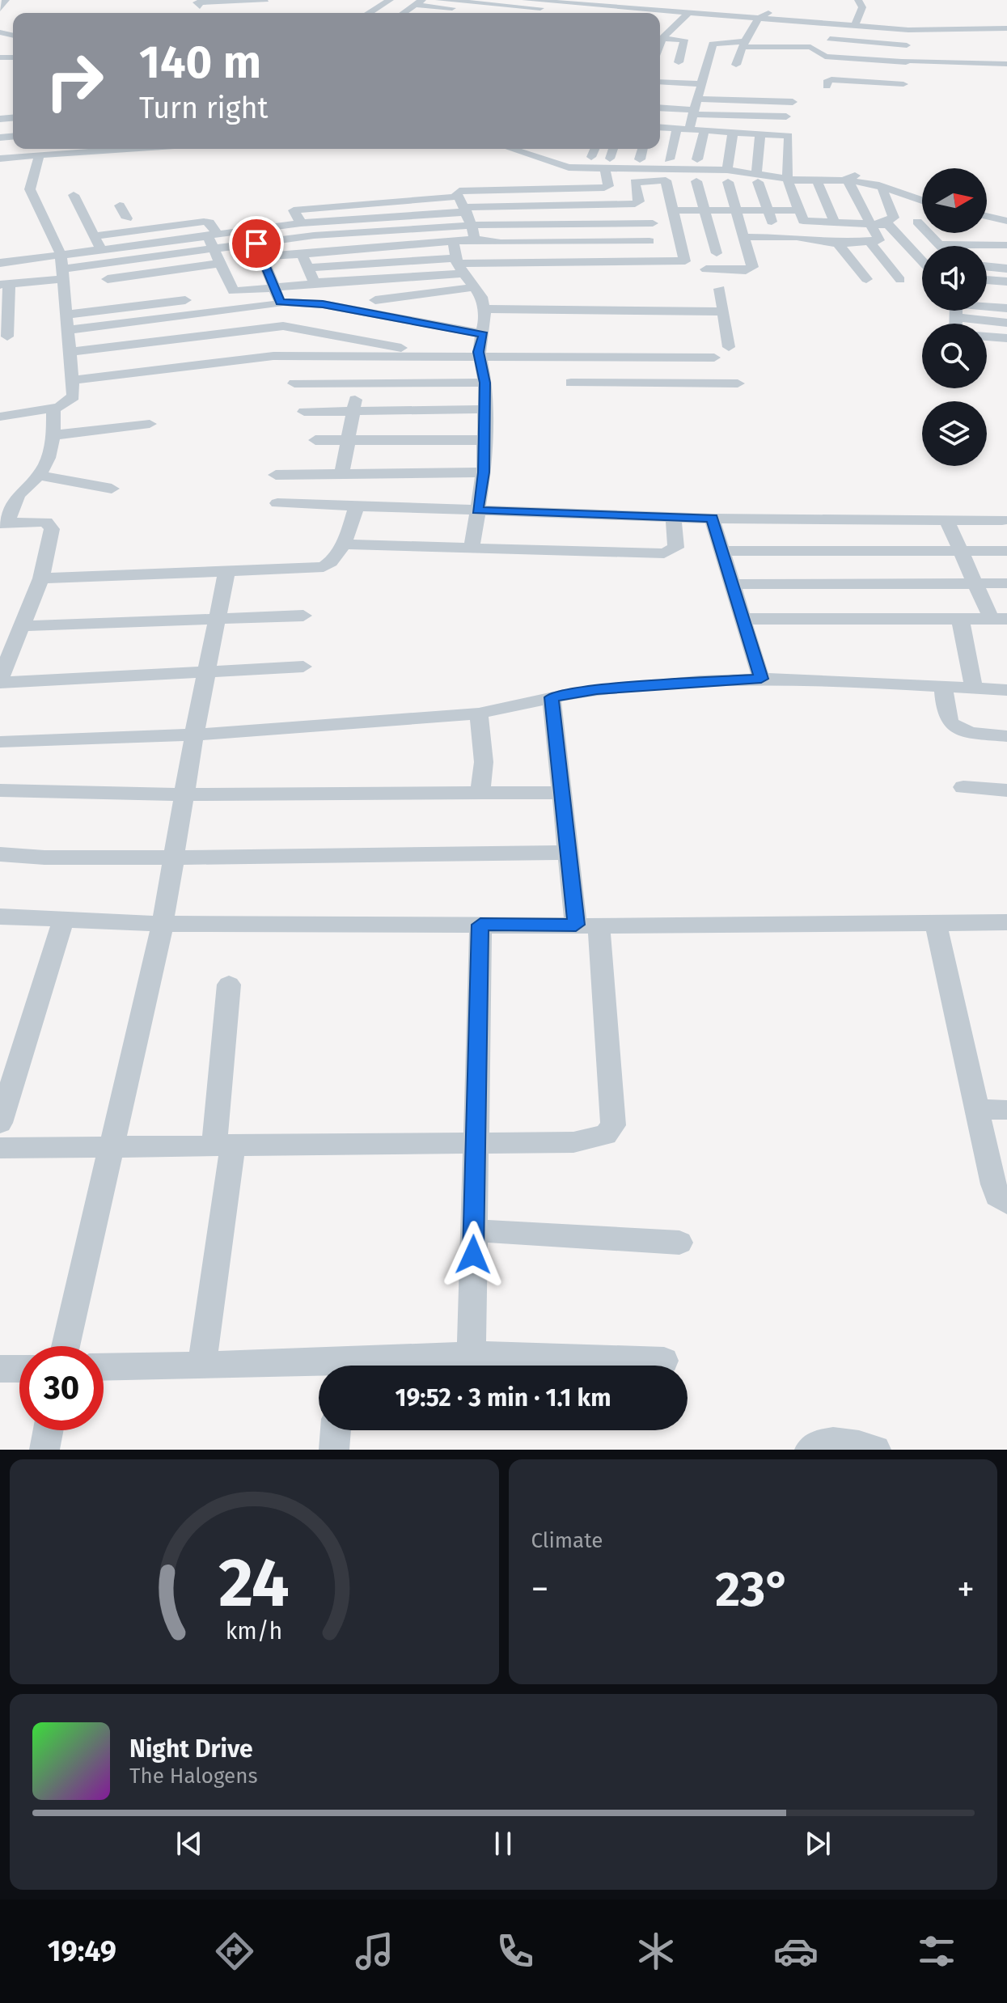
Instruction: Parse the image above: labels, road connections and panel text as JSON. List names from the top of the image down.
{
  "north": "right",
  "page": {
    "turn": ["140 m", "Turn right"],
    "limit": "30",
    "trip": "19:52 · 3 min · 1.1 km",
    "tile": "Climate",
    "heat": ["−", "23°", "+"],
    "song": ["Night Drive", "The Halogens"],
    "tabs": "19:49",
    "gauge": ["24", "km/h"]
  }
}
